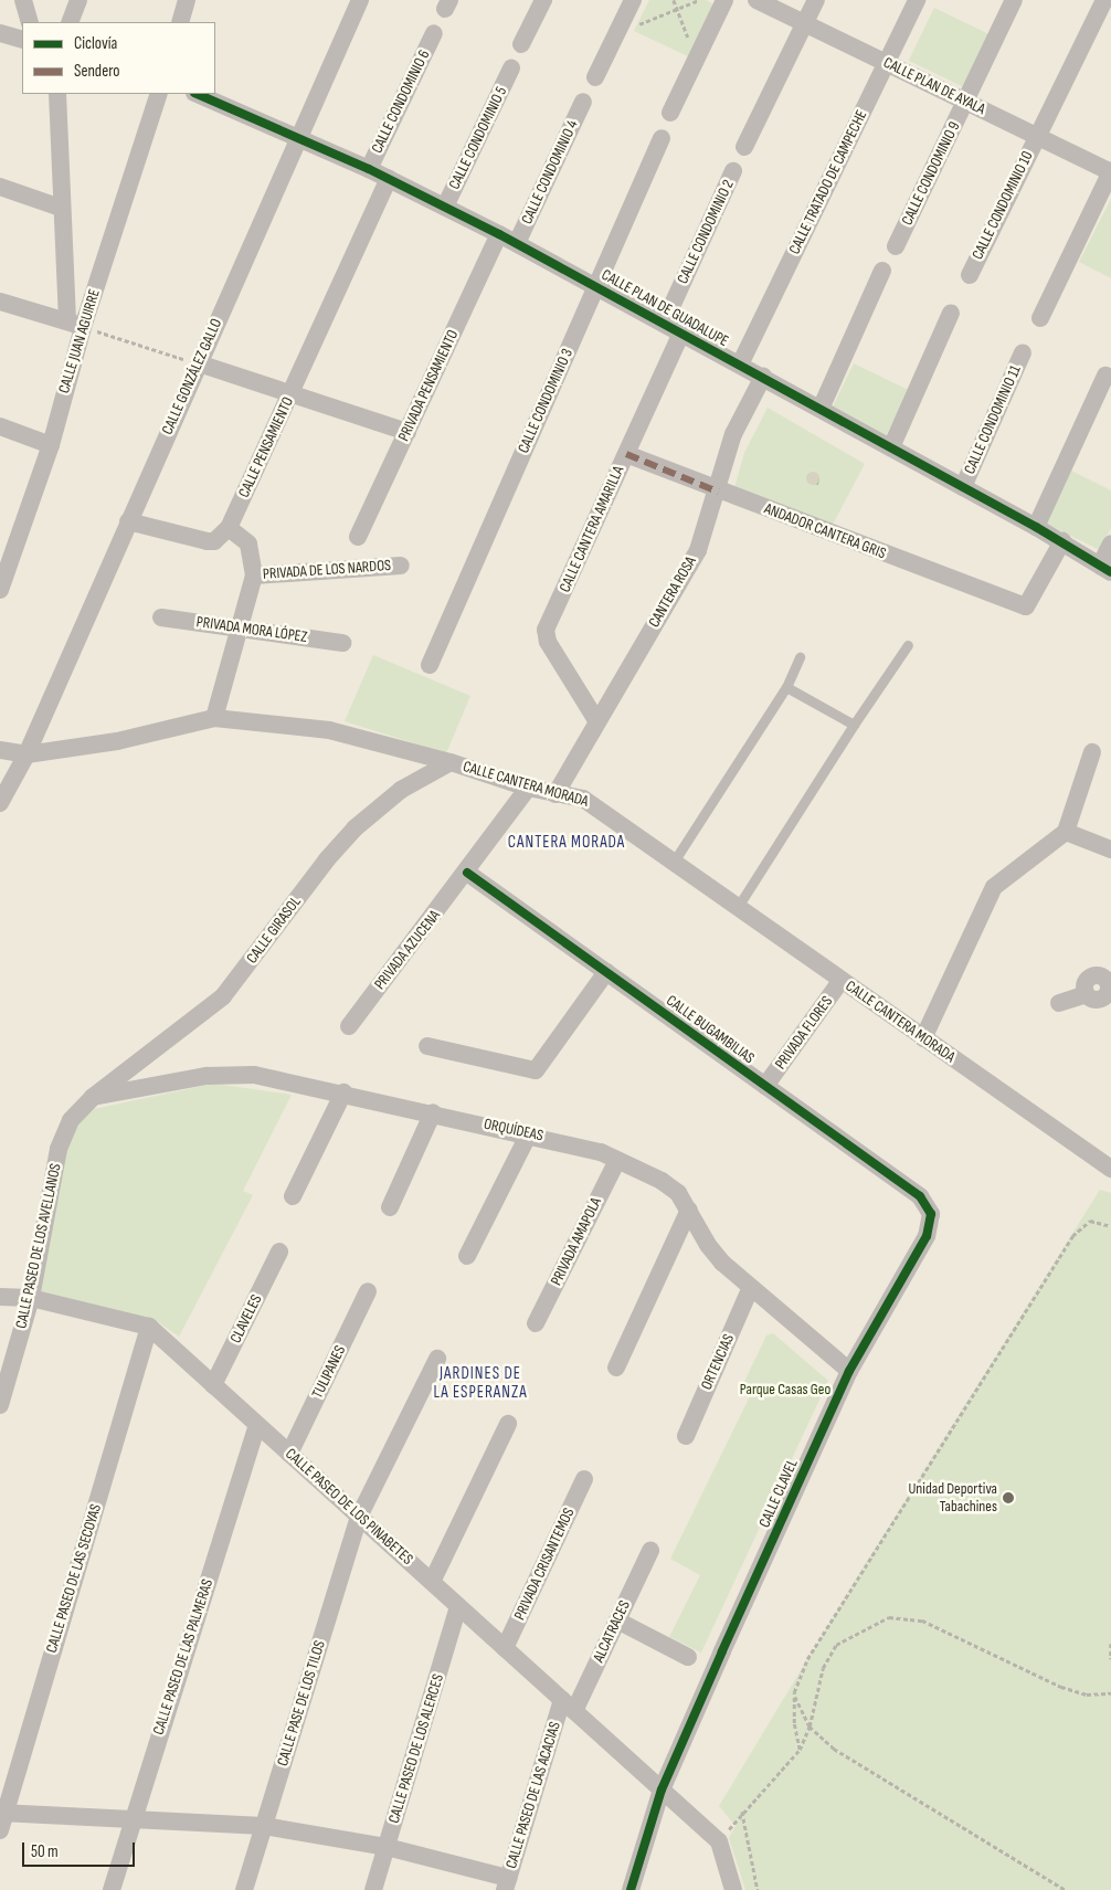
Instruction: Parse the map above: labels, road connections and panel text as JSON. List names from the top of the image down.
{
  "streets": {
    "street": [
      "CALLE PLAN DE AYALA",
      "CALLE CONDOMINIO 6",
      "CALLE CONDOMINIO 5",
      "CALLE CONDOMINIO 4",
      "CALLE CONDOMINIO 9",
      "CALLE TRATADO DE CAMPECHE",
      "CALLE CONDOMINIO 10",
      "CALLE CONDOMINIO 2",
      "CALLE PLAN DE GUADALUPE",
      "CALLE JUAN AGUIRRE",
      "CALLE GONZÁLEZ GALLO",
      "PRIVADA PENSAMIENTO",
      "CALLE CONDOMINIO 3",
      "CALLE CONDOMINIO 11",
      "CALLE PENSAMIENTO",
      "CALLE CANTERA AMARILLA",
      "ANDADOR CANTERA GRIS",
      "PRIVADA DE LOS NARDOS",
      "CANTERA ROSA",
      "PRIVADA MORA LÓPEZ",
      "CALLE CANTERA MORADA",
      "CALLE GIRASOL",
      "PRIVADA AZUCENA",
      "CALLE BUGAMBILIAS",
      "PRIVADA FLORES",
      "ORQUÍDEAS",
      "PRIVADA AMAPOLA",
      "CALLE PASEO DE LOS AVELLANOS",
      "CLAVELES",
      "ORTENCIAS",
      "TULIPANES",
      "CALLE CLAVEL",
      "CALLE PASEO DE LOS PINABETES",
      "PRIVADA CRISANTEMOS",
      "CALLE PASEO DE LAS SECOYAS",
      "ALCATRACES",
      "CALLE PASEO DE LAS PALMERAS",
      "CALLE PASE DE LOS TILOS",
      "CALLE PASEO DE LOS ALERCES",
      "CALLE PASEO DE LAS ACACIAS"
    ]
  },
  "crossings": [
    ["CALLE PLAN DE AYALA", "CALLE CONDOMINIO 9"],
    ["CALLE PLAN DE AYALA", "CALLE TRATADO DE CAMPECHE"],
    ["CALLE PLAN DE AYALA", "CALLE CONDOMINIO 10"],
    ["CALLE CONDOMINIO 6", "CALLE PLAN DE GUADALUPE"],
    ["CALLE CONDOMINIO 5", "CALLE PLAN DE GUADALUPE"],
    ["CALLE CONDOMINIO 4", "CALLE PLAN DE GUADALUPE"],
    ["CALLE TRATADO DE CAMPECHE", "CALLE PLAN DE GUADALUPE"],
    ["CALLE CONDOMINIO 2", "CALLE PLAN DE GUADALUPE"],
    ["CALLE PLAN DE GUADALUPE", "CALLE GONZÁLEZ GALLO"],
    ["CALLE PLAN DE GUADALUPE", "PRIVADA PENSAMIENTO"],
    ["CALLE PLAN DE GUADALUPE", "CALLE CONDOMINIO 3"],
    ["CALLE PLAN DE GUADALUPE", "CALLE CONDOMINIO 11"],
    ["CALLE PLAN DE GUADALUPE", "CALLE PENSAMIENTO"],
    ["CALLE PLAN DE GUADALUPE", "CALLE CANTERA AMARILLA"],
    ["CALLE PLAN DE GUADALUPE", "ANDADOR CANTERA GRIS"],
    ["CALLE PLAN DE GUADALUPE", "CANTERA ROSA"],
    ["CALLE GONZÁLEZ GALLO", "CALLE CANTERA MORADA"],
    ["CALLE CANTERA AMARILLA", "ANDADOR CANTERA GRIS"],
    ["CALLE CANTERA AMARILLA", "CANTERA ROSA"],
    ["ANDADOR CANTERA GRIS", "CANTERA ROSA"],
    ["CANTERA ROSA", "CALLE CANTERA MORADA"],
    ["CALLE CANTERA MORADA", "CALLE GIRASOL"],
    ["CALLE CANTERA MORADA", "PRIVADA AZUCENA"],
    ["CALLE CANTERA MORADA", "PRIVADA FLORES"],
    ["CALLE GIRASOL", "ORQUÍDEAS"],
    ["CALLE GIRASOL", "CALLE PASEO DE LOS AVELLANOS"],
    ["PRIVADA AZUCENA", "CALLE BUGAMBILIAS"],
    ["CALLE BUGAMBILIAS", "PRIVADA FLORES"],
    ["CALLE BUGAMBILIAS", "CALLE CLAVEL"],
    ["ORQUÍDEAS", "PRIVADA AMAPOLA"],
    ["ORQUÍDEAS", "CALLE PASEO DE LOS AVELLANOS"],
    ["ORQUÍDEAS", "ORTENCIAS"],
    ["ORQUÍDEAS", "CALLE CLAVEL"],
    ["CALLE PASEO DE LOS AVELLANOS", "CALLE PASEO DE LOS PINABETES"],
    ["CLAVELES", "CALLE PASEO DE LOS PINABETES"],
    ["TULIPANES", "CALLE PASEO DE LOS PINABETES"],
    ["CALLE CLAVEL", "CALLE PASEO DE LOS PINABETES"],
    ["CALLE PASEO DE LOS PINABETES", "PRIVADA CRISANTEMOS"],
    ["CALLE PASEO DE LOS PINABETES", "CALLE PASEO DE LAS SECOYAS"],
    ["CALLE PASEO DE LOS PINABETES", "ALCATRACES"],
    ["CALLE PASEO DE LOS PINABETES", "CALLE PASEO DE LAS PALMERAS"],
    ["CALLE PASEO DE LOS PINABETES", "CALLE PASE DE LOS TILOS"],
    ["CALLE PASEO DE LOS PINABETES", "CALLE PASEO DE LOS ALERCES"],
    ["CALLE PASEO DE LOS PINABETES", "CALLE PASEO DE LAS ACACIAS"],
    ["ALCATRACES", "CALLE PASEO DE LAS ACACIAS"]
  ],
  "districts": ["CANTERA MORADA", "JARDINES DE LA ESPERANZA"],
  "parks": ["Parque Casas Geo"],
  "places": ["Unidad Deportiva Tabachines"],
  "legend": ["Ciclovía", "Sendero"],
  "scale_bar": "50 m"
}
